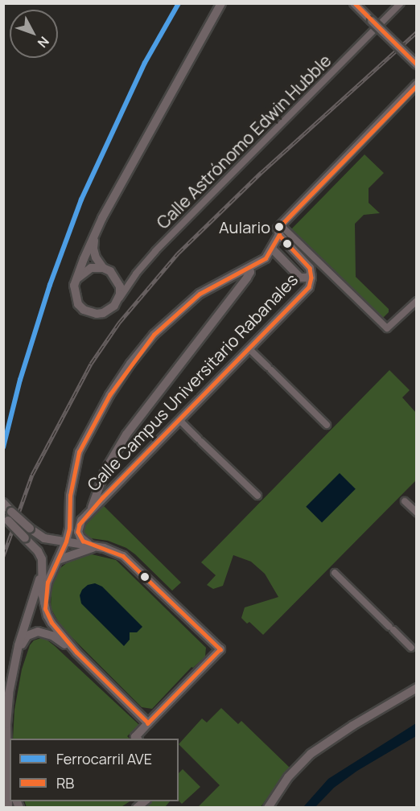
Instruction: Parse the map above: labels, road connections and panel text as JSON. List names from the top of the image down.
{
  "streets": {
    "street": ["Calle Astrónomo Edwin Hubble", "Calle Campus Universitario Rabanales"]
  },
  "places": ["Aulario"],
  "lines": ["rail line AVE", "transit line RB"],
  "legend": ["Ferrocarril AVE", "RB"],
  "north": "bottom right"
}
